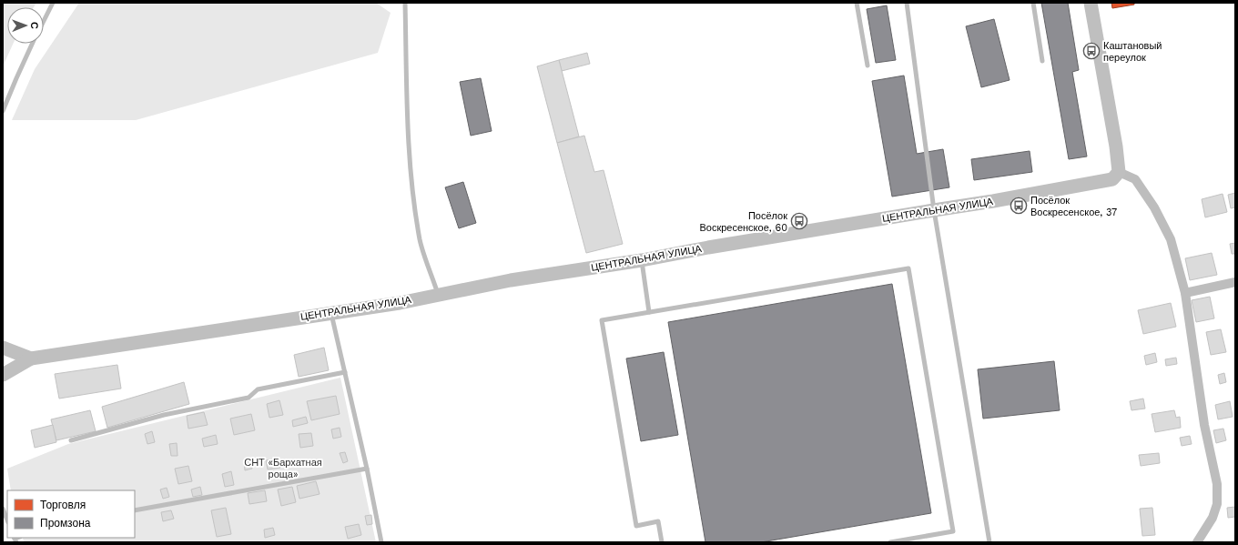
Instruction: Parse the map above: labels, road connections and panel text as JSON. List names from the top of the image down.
{
  "streets": {
    "main road": ["ЦЕНТРАЛЬНАЯ УЛИЦА"]
  },
  "parks": ["СНТ «Бархатная роща»"],
  "places": {
    "bus stop": ["Каштановый переулок", "Посёлок Воскресенское, 37", "Посёлок Воскресенское, 60"]
  },
  "legend": ["Торговля", "Промзона"],
  "north": "right"
}
